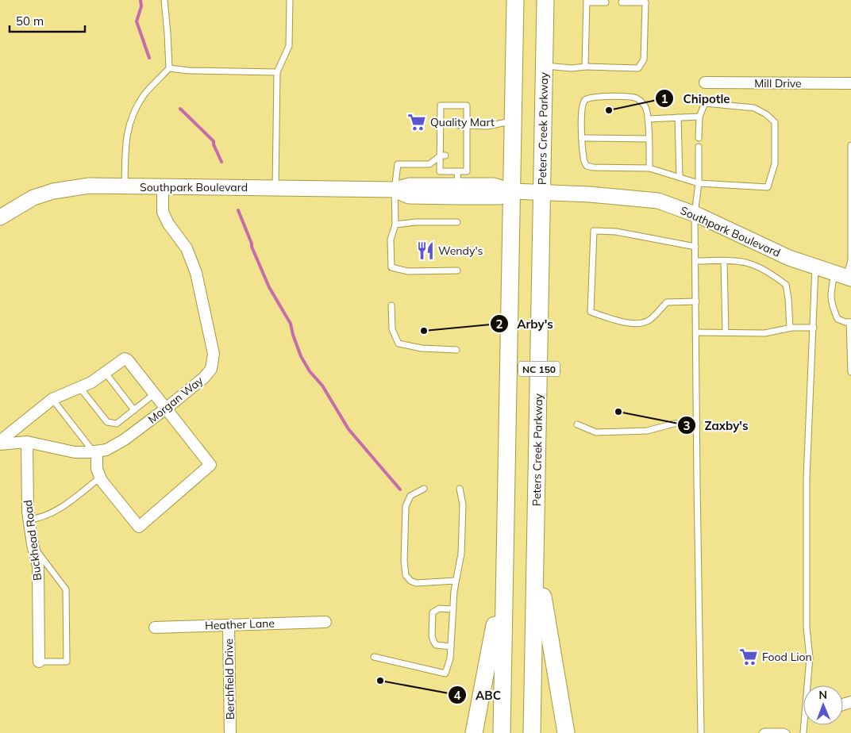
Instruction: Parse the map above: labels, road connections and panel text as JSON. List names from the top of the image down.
{
  "streets": {
    "main road": ["Peters Creek Parkway", "NC 150"],
    "street": [
      "Mill Drive",
      "Southpark Boulevard",
      "Morgan Way",
      "Buckhead Road",
      "Heather Lane",
      "Berchfield Drive"
    ]
  },
  "crossings": [
    ["Peters Creek Parkway", "Southpark Boulevard"],
    ["Southpark Boulevard", "NC 150"],
    ["Southpark Boulevard", "Morgan Way"],
    ["Morgan Way", "Buckhead Road"],
    ["Heather Lane", "Berchfield Drive"]
  ],
  "places": {
    "other": [
      "Chipotle",
      "Arby's",
      "Zaxby's",
      "ABC"
    ],
    "supermarket": ["Quality Mart", "Food Lion"],
    "restaurant": ["Wendy's"]
  },
  "scale_bar": "50 m",
  "north": "top"
}
